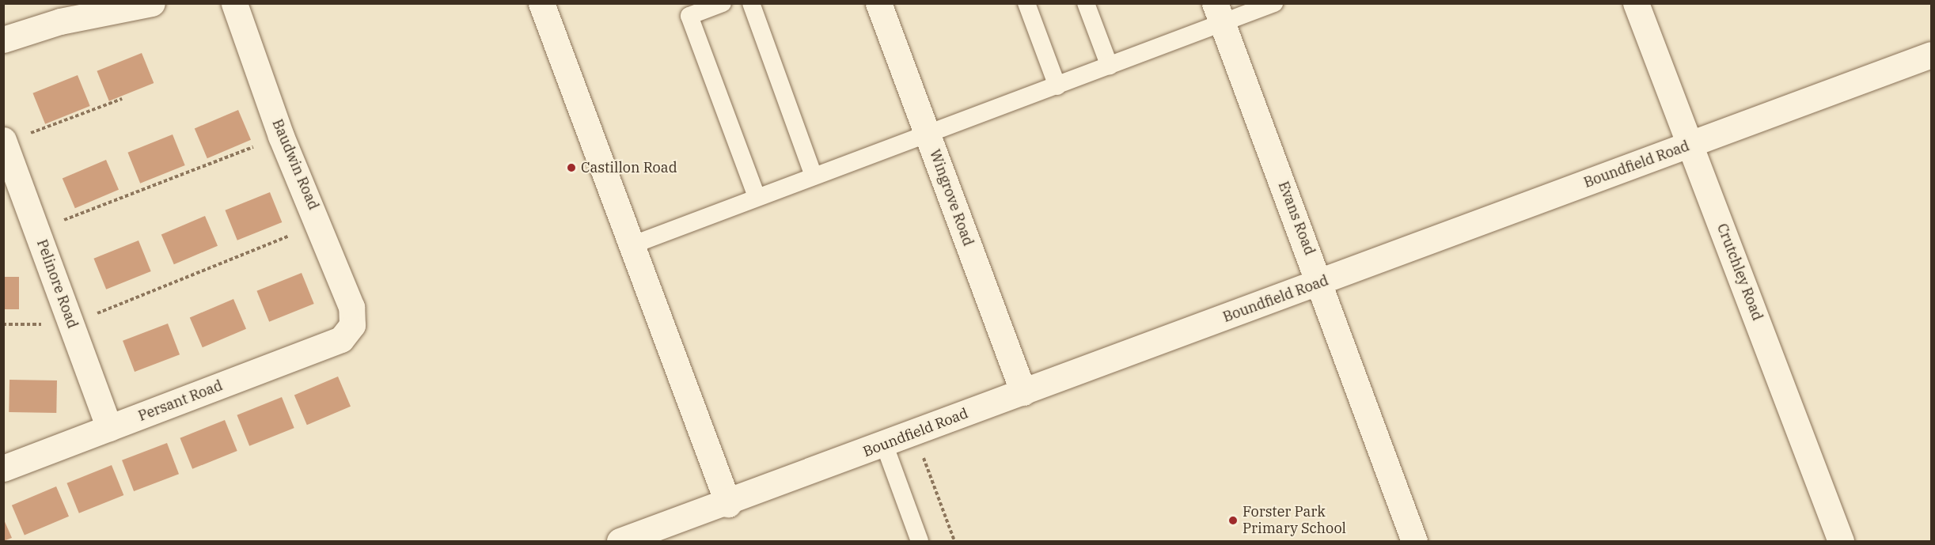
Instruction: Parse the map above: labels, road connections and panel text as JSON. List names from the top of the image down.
{
  "streets": {
    "street": [
      "Baudwin Road",
      "Boundfield Road",
      "Wingrove Road",
      "Evans Road",
      "Crutchley Road",
      "Pelinore Road",
      "Persant Road"
    ]
  },
  "crossings": [
    ["Baudwin Road", "Persant Road"],
    ["Boundfield Road", "Wingrove Road"],
    ["Boundfield Road", "Evans Road"],
    ["Boundfield Road", "Crutchley Road"],
    ["Pelinore Road", "Persant Road"]
  ],
  "places": ["Castillon Road", "Forster Park Primary School"]
}
